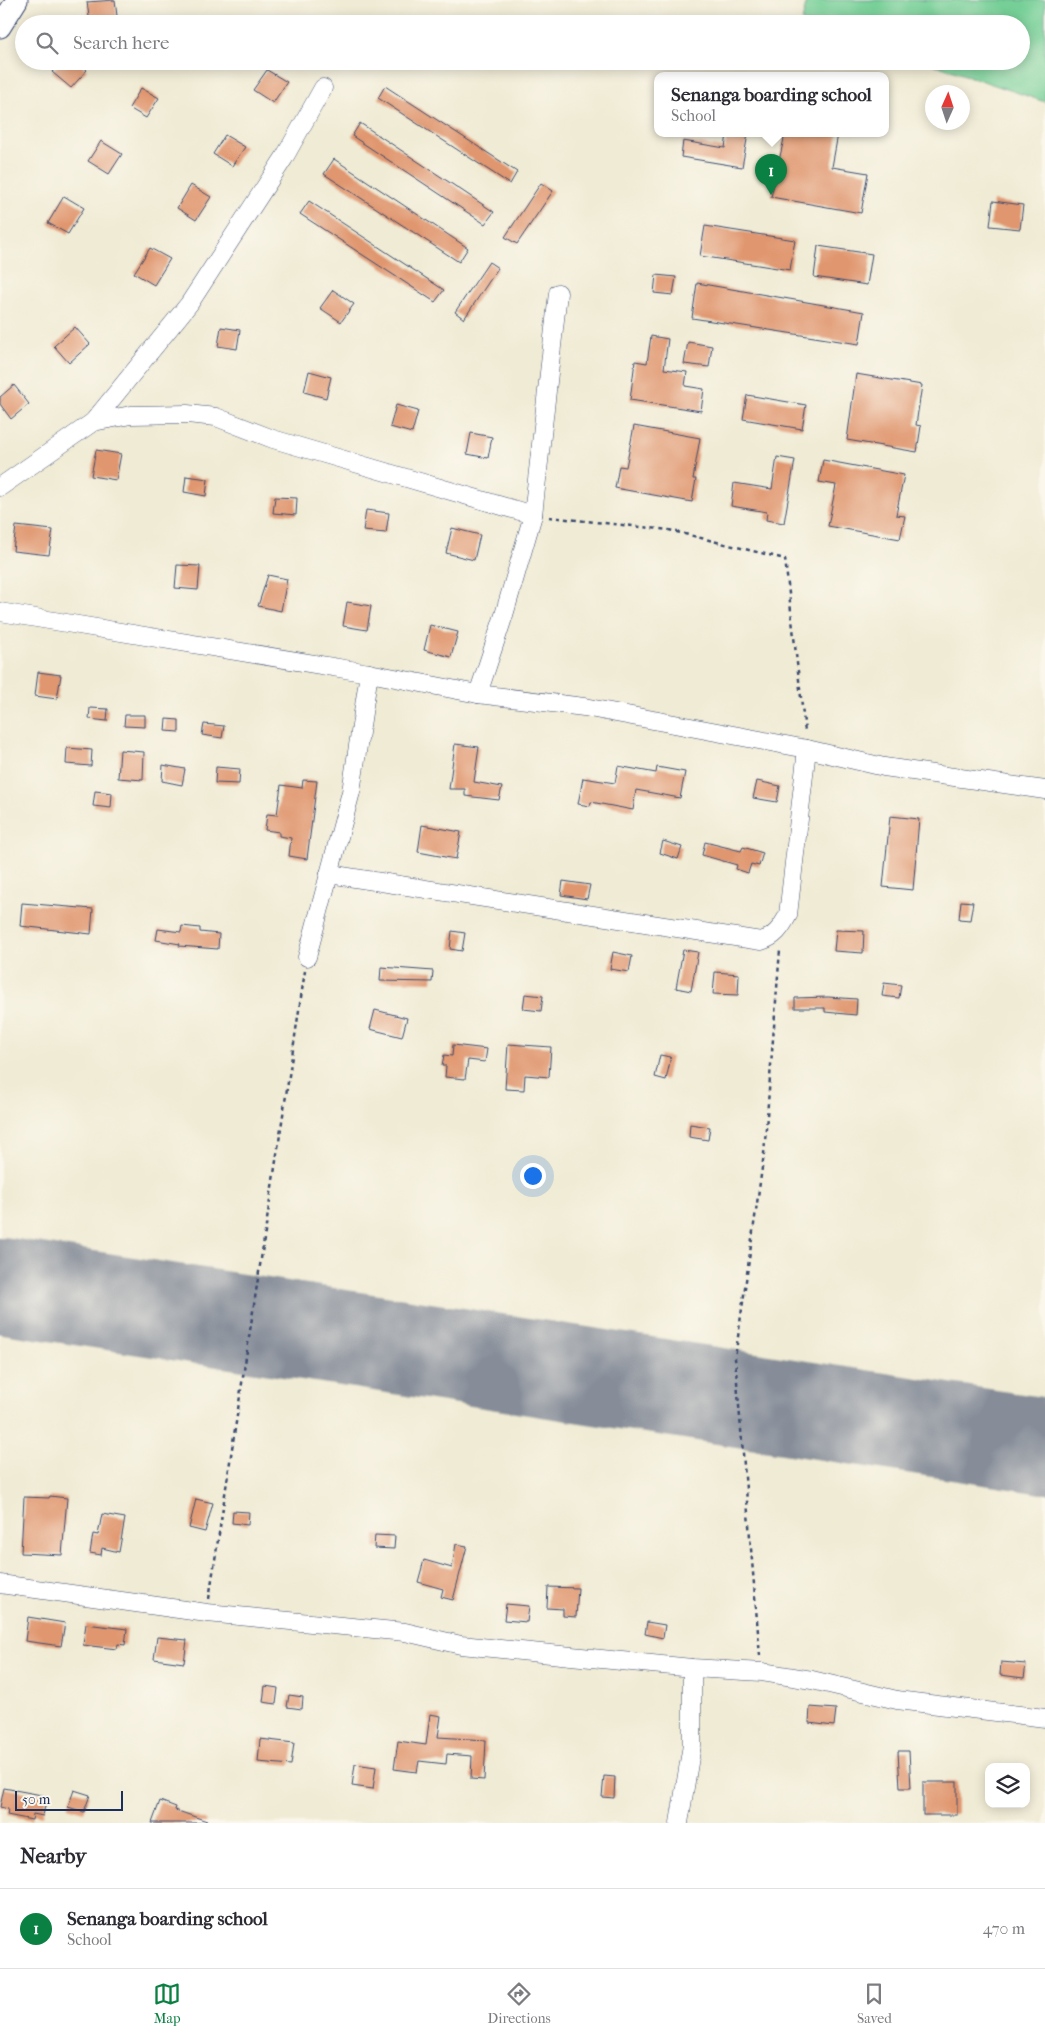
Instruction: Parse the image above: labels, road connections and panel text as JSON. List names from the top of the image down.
{
  "scale_bar": "50 m",
  "north": "top",
  "page": {
    "search": "Search here",
    "popup": ["Senanga boarding school", "School"],
    "pins": "1",
    "scale": "50 m",
    "heading": "Nearby",
    "list": [
      {
        "mark": "1",
        "name": "Senanga boarding school",
        "note": "School",
        "value": "470 m"
      }
    ],
    "nav": ["Map", "Directions", "Saved"]
  }
}
